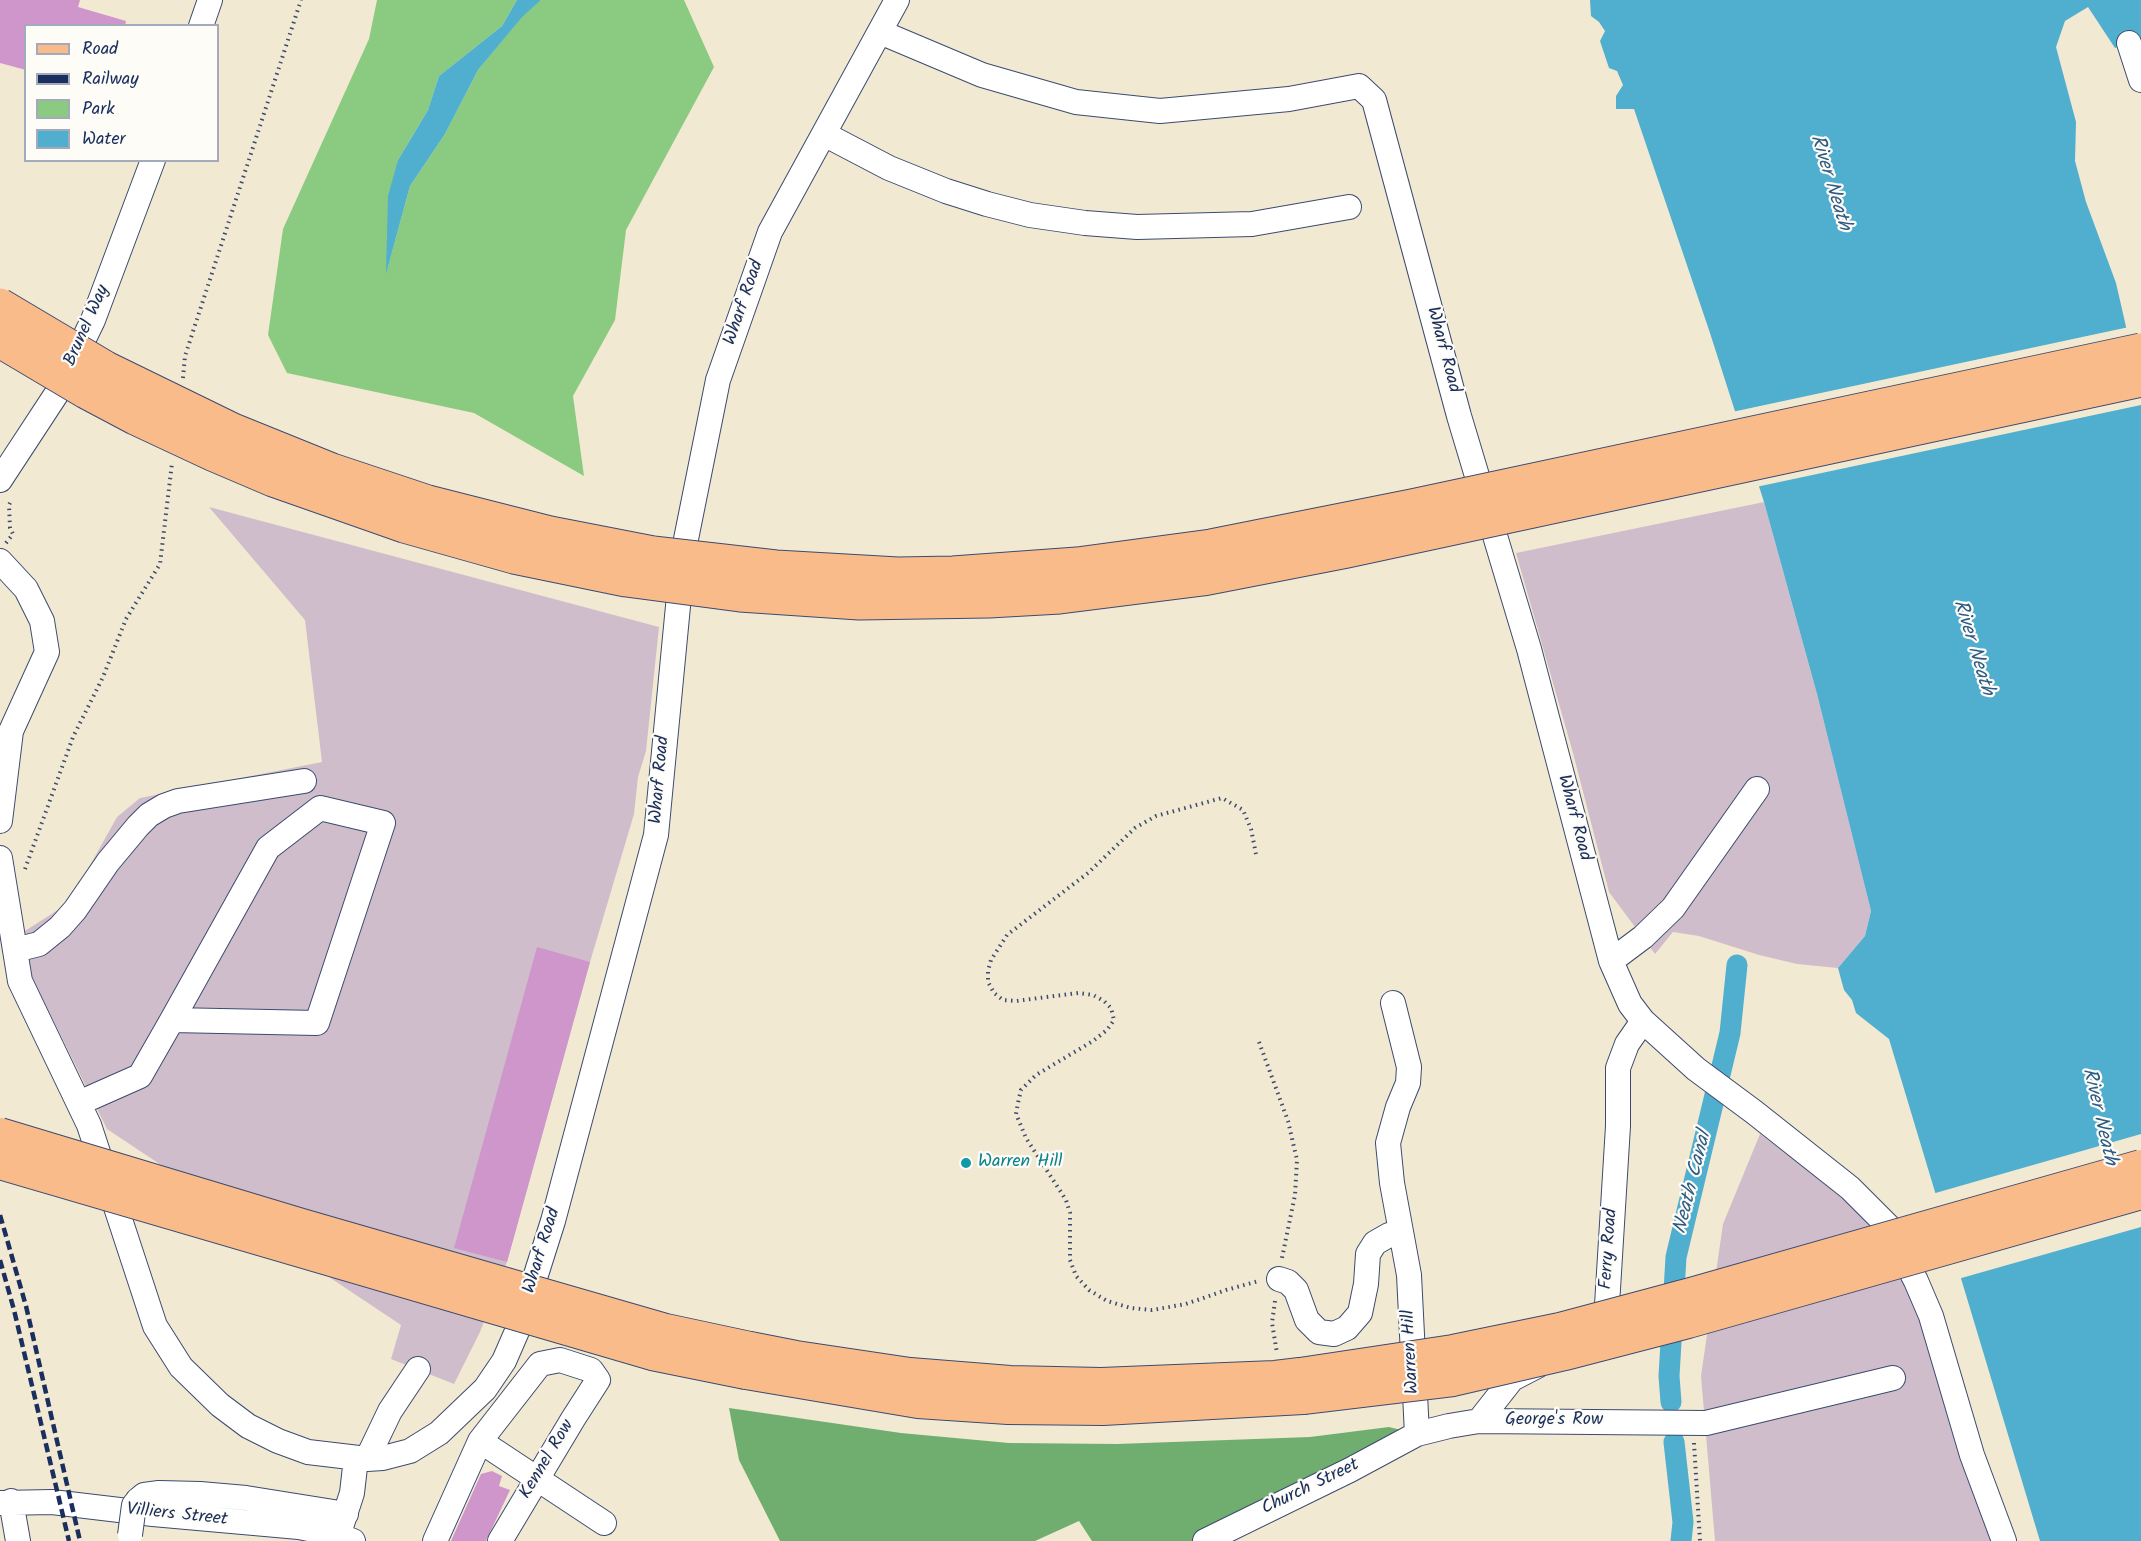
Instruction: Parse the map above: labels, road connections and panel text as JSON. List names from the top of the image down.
{
  "streets": {
    "street": [
      "Wharf Road",
      "Brunel Way",
      "Ferry Road",
      "Warren Hill",
      "George's Row",
      "Kennel Row",
      "Church Street",
      "Villiers Street"
    ]
  },
  "crossings": [
    ["Wharf Road", "Ferry Road"],
    ["Ferry Road", "George's Row"],
    ["Warren Hill", "George's Row"],
    ["Warren Hill", "Church Street"],
    ["George's Row", "Church Street"]
  ],
  "water": ["River Neath", "Neath Canal"],
  "places": ["Warren Hill"],
  "legend": [
    "Road",
    "Railway",
    "Park",
    "Water"
  ]
}
